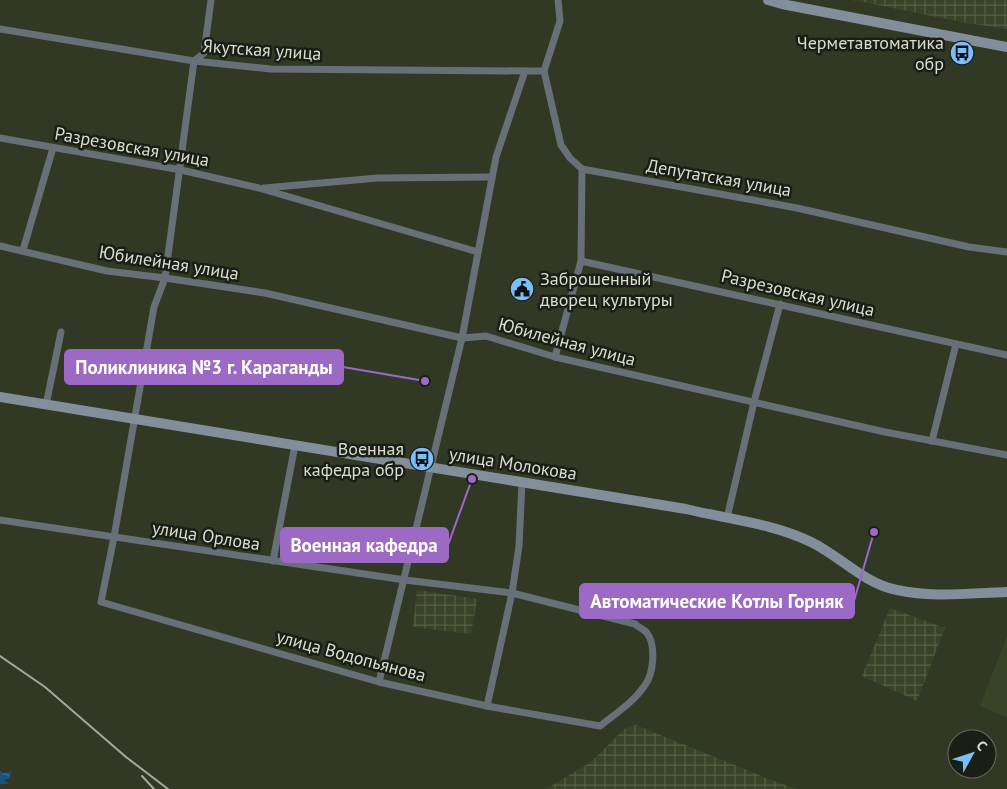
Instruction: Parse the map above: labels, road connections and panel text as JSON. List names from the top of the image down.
{
  "streets": {
    "street": [
      "Якутская улица",
      "Разрезовская улица",
      "Депутатская улица",
      "Юбилейная улица",
      "улица Молокова",
      "улица Орлова",
      "улица Водопьянова"
    ]
  },
  "crossings": [
    ["улица Орлова", "улица Водопьянова"]
  ],
  "places": {
    "bus stop": ["Черметавтоматика обр", "Военная кафедра обр"],
    "public building": ["Заброшенный дворец культуры"],
    "other": ["Поликлиника №3 г. Караганды", "Военная кафедра", "Автоматические Котлы Горняк"]
  },
  "north": "top right"
}
